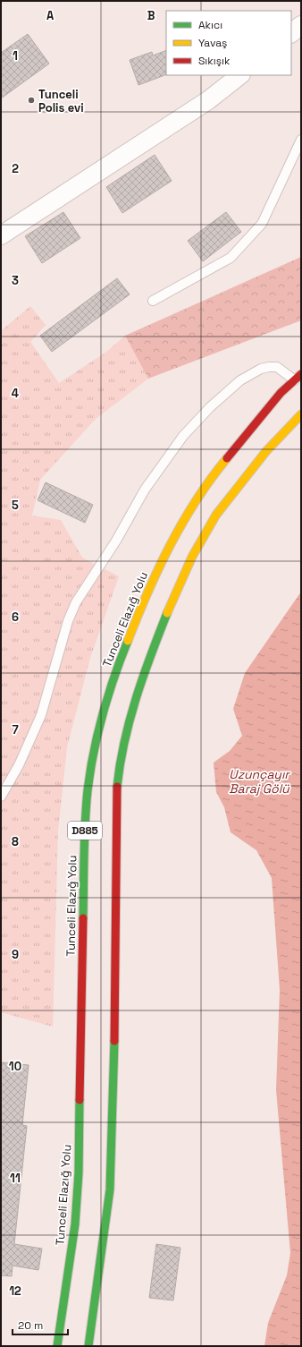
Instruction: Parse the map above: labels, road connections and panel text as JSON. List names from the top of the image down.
{
  "streets": {
    "main road": ["Tunceli Elazığ Yolu", "D885"]
  },
  "water": ["Uzunçayır Baraj Gölü"],
  "places": ["Tunceli Polis evi"],
  "legend": ["Akıcı", "Yavaş", "Sıkışık"],
  "scale_bar": "20 m",
  "grid": {
    "columns": ["A", "B"],
    "rows": [
      "1",
      "2",
      "3",
      "4",
      "5",
      "6",
      "7",
      "8",
      "9",
      "10",
      "11",
      "12"
    ]
  }
}
